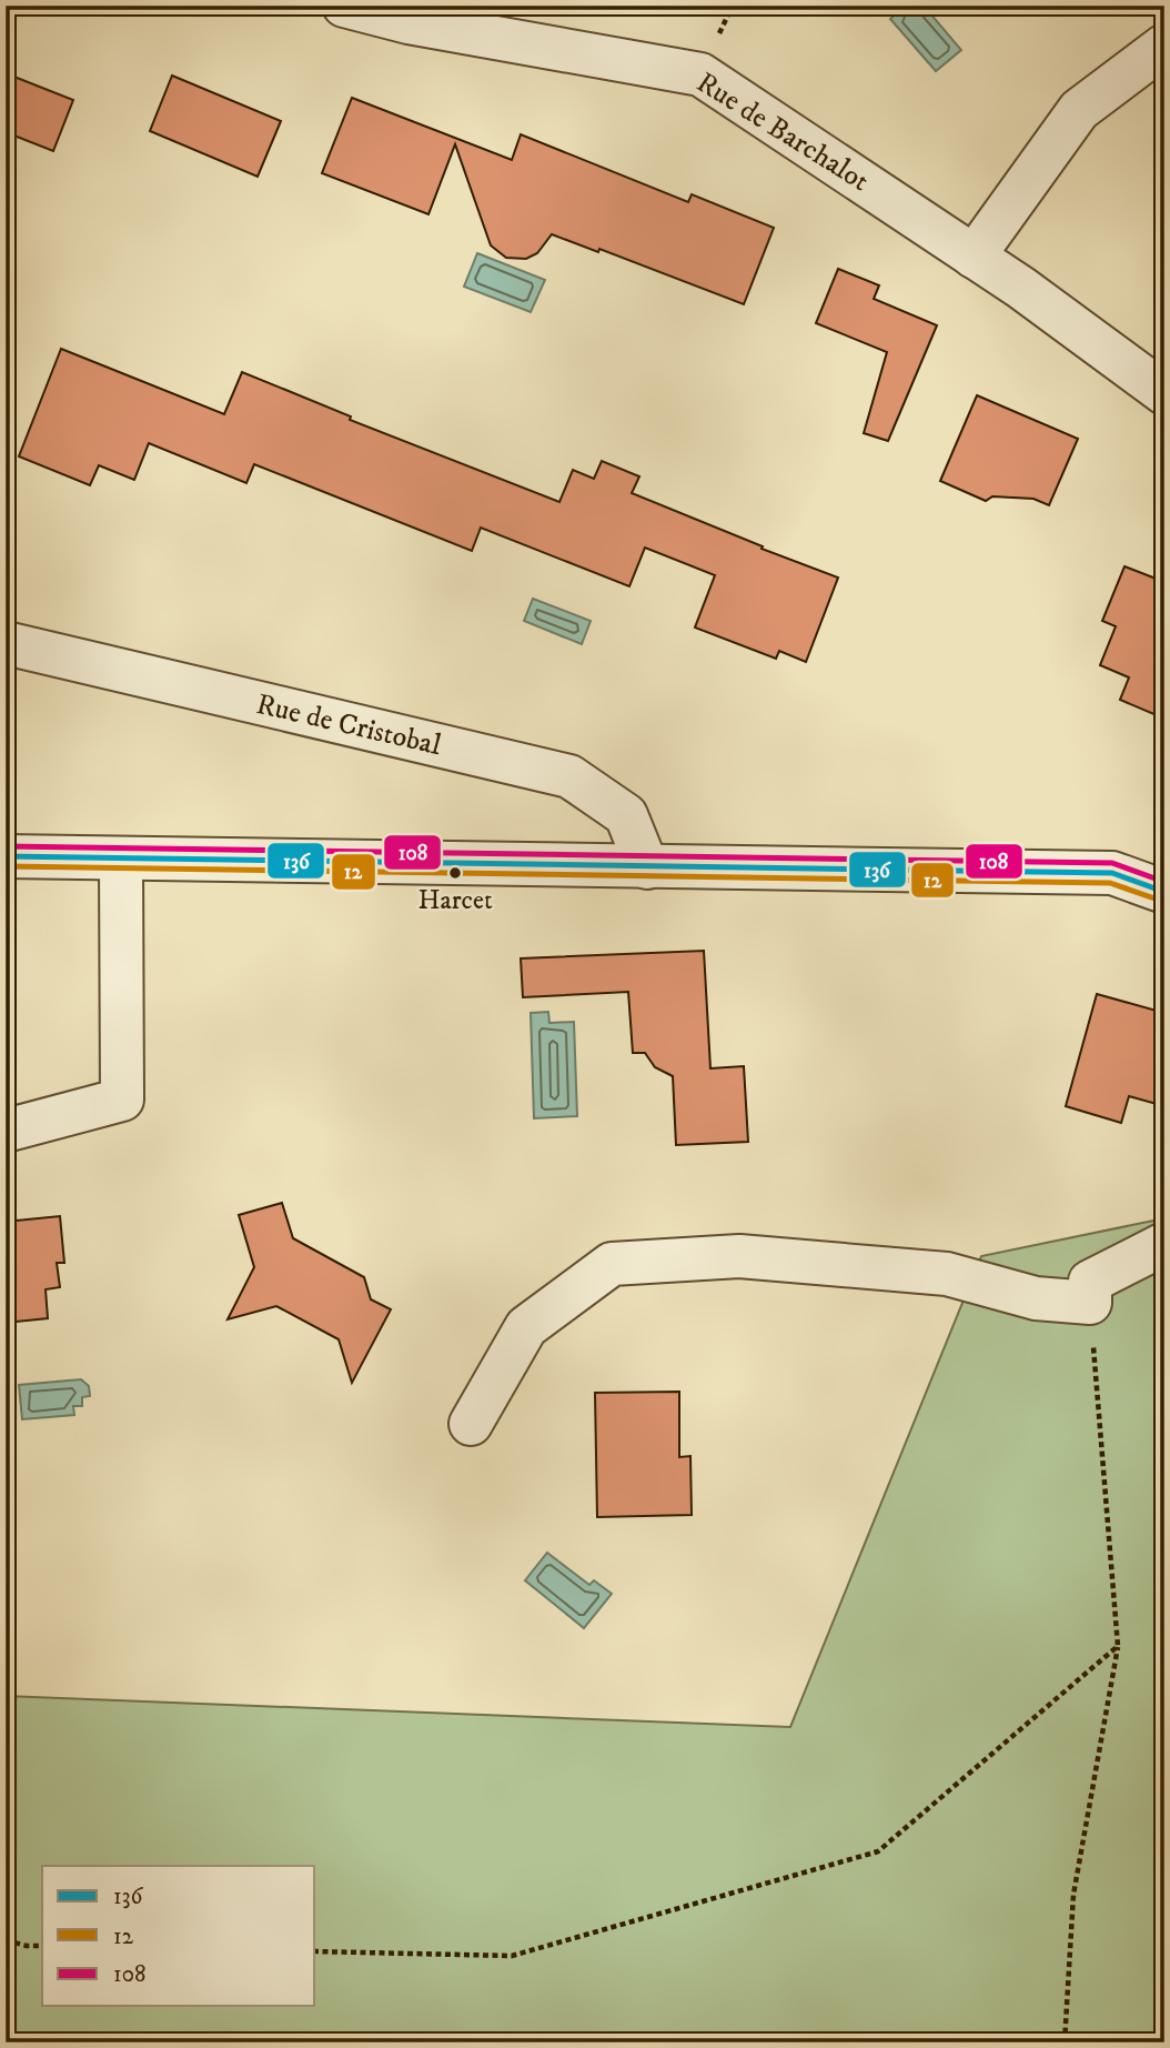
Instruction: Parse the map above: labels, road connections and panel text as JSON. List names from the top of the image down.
{
  "streets": {
    "street": ["Rue de Barchalot", "Rue de Cristobal"]
  },
  "places": ["Harcet"],
  "lines": ["transit line 108", "transit line 136", "transit line 12"],
  "legend": ["136", "12", "108"]
}
